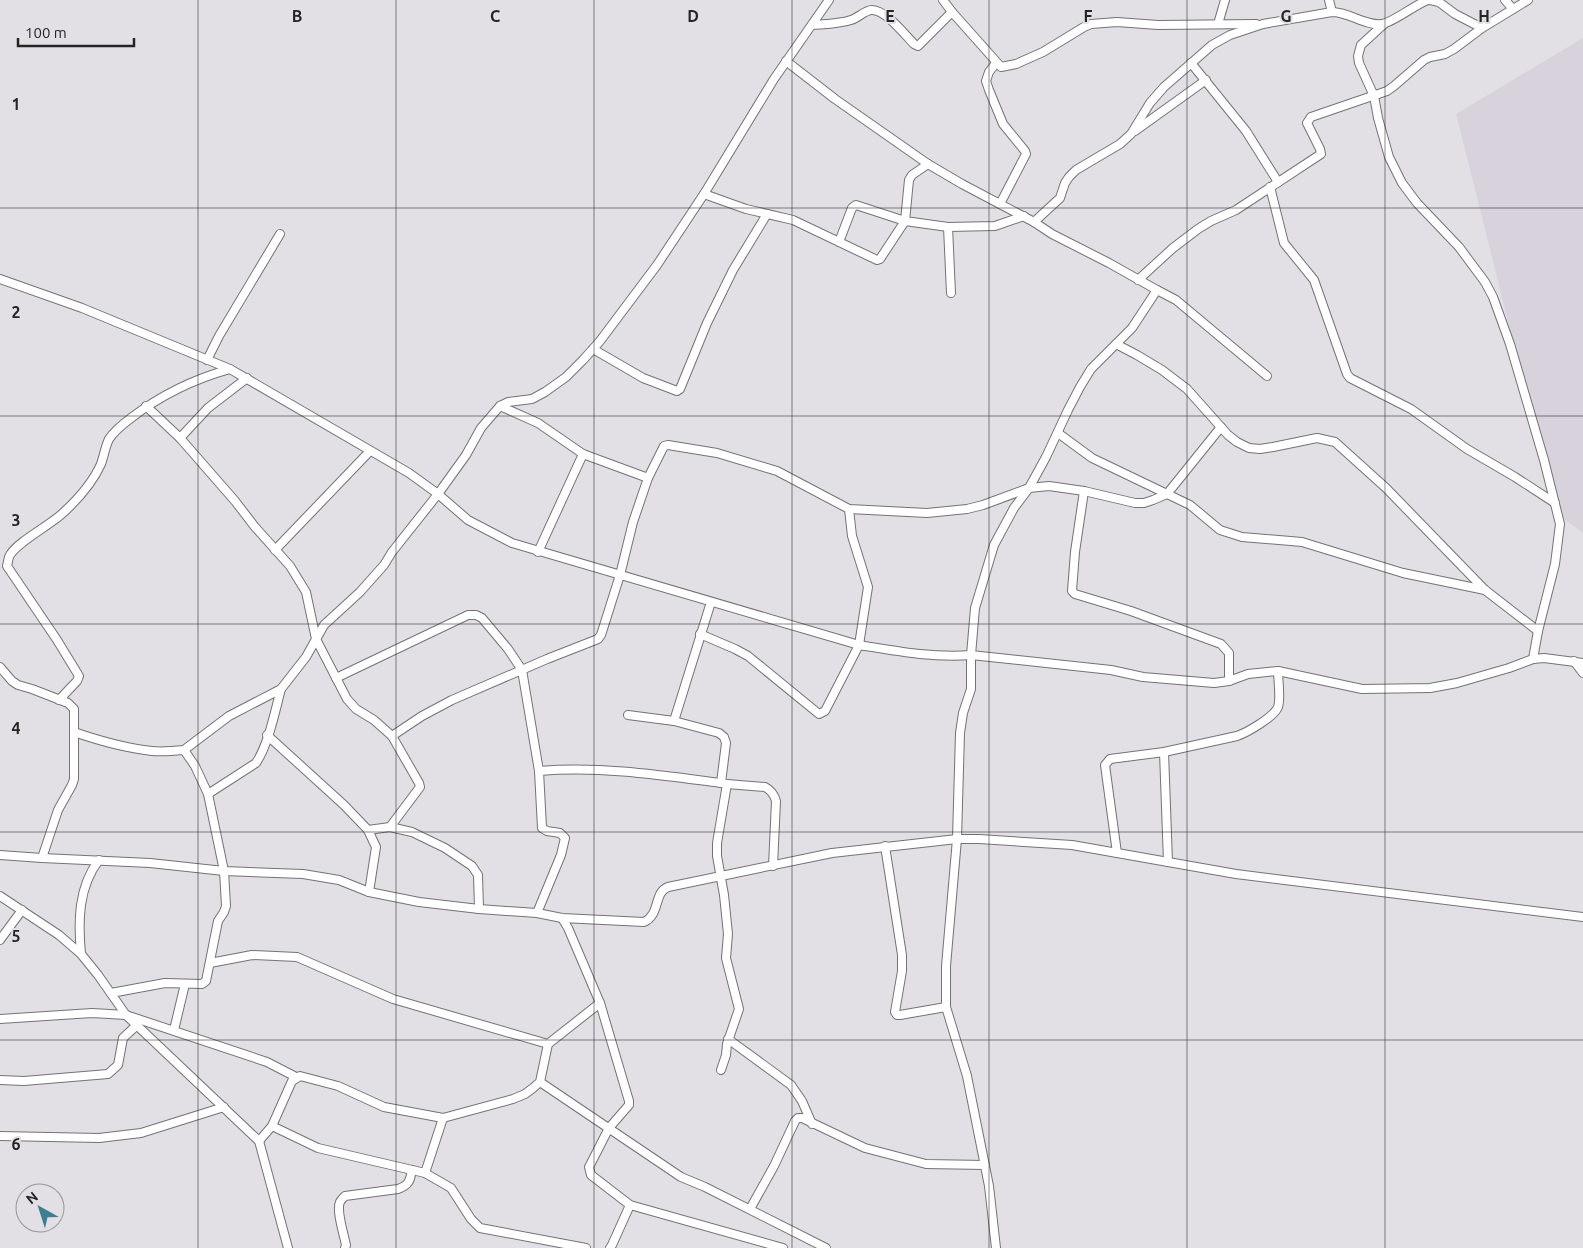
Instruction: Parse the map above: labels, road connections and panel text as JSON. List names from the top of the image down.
{
  "scale_bar": "100 m",
  "north": "top left",
  "grid": {
    "columns": [
      "B",
      "C",
      "D",
      "E",
      "F",
      "G",
      "H"
    ],
    "rows": [
      "1",
      "2",
      "3",
      "4",
      "5",
      "6"
    ]
  }
}
